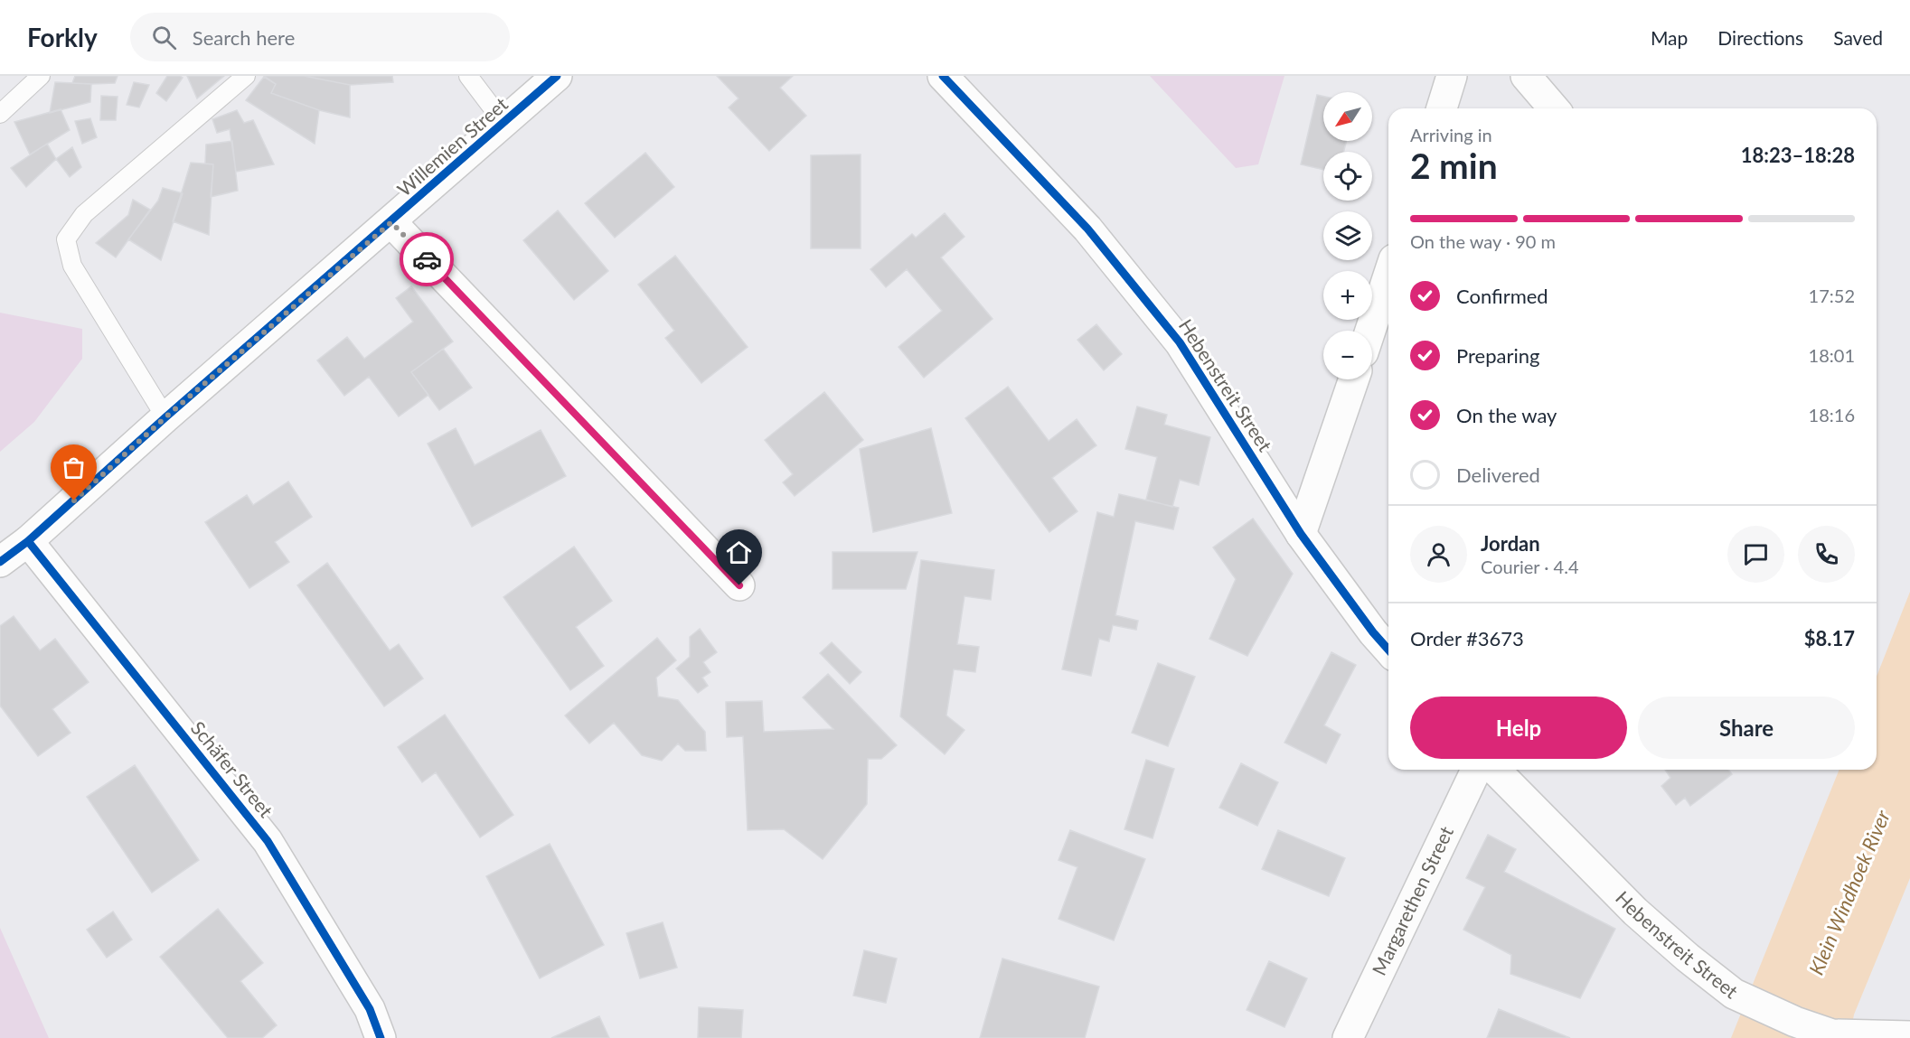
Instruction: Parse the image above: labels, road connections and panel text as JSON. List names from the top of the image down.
{
  "streets": {
    "street": [
      "Willemien Street",
      "Hebenstreit Street",
      "Schäfer Street",
      "Margarethen Street"
    ]
  },
  "crossings": [
    ["Willemien Street", "Schäfer Street"]
  ],
  "water": ["Klein Windhoek River"],
  "north": "bottom left",
  "page": {
    "header": "Forkly",
    "search": "Search here",
    "nav": ["Map", "Directions", "Saved"],
    "map_buttons": ["+", "−"],
    "heading": ["2 min", "Arriving in", "18:23–18:28"],
    "panel": [
      "Jordan",
      "Courier · 4.4",
      "Order #3673",
      "$8.17"
    ],
    "bar": "On the way · 90 m",
    "list": [
      ["Confirmed", "17:52"],
      ["Preparing", "18:01"],
      ["On the way", "18:16"],
      "Delivered"
    ],
    "buttons": ["Help", "Share"]
  }
}
